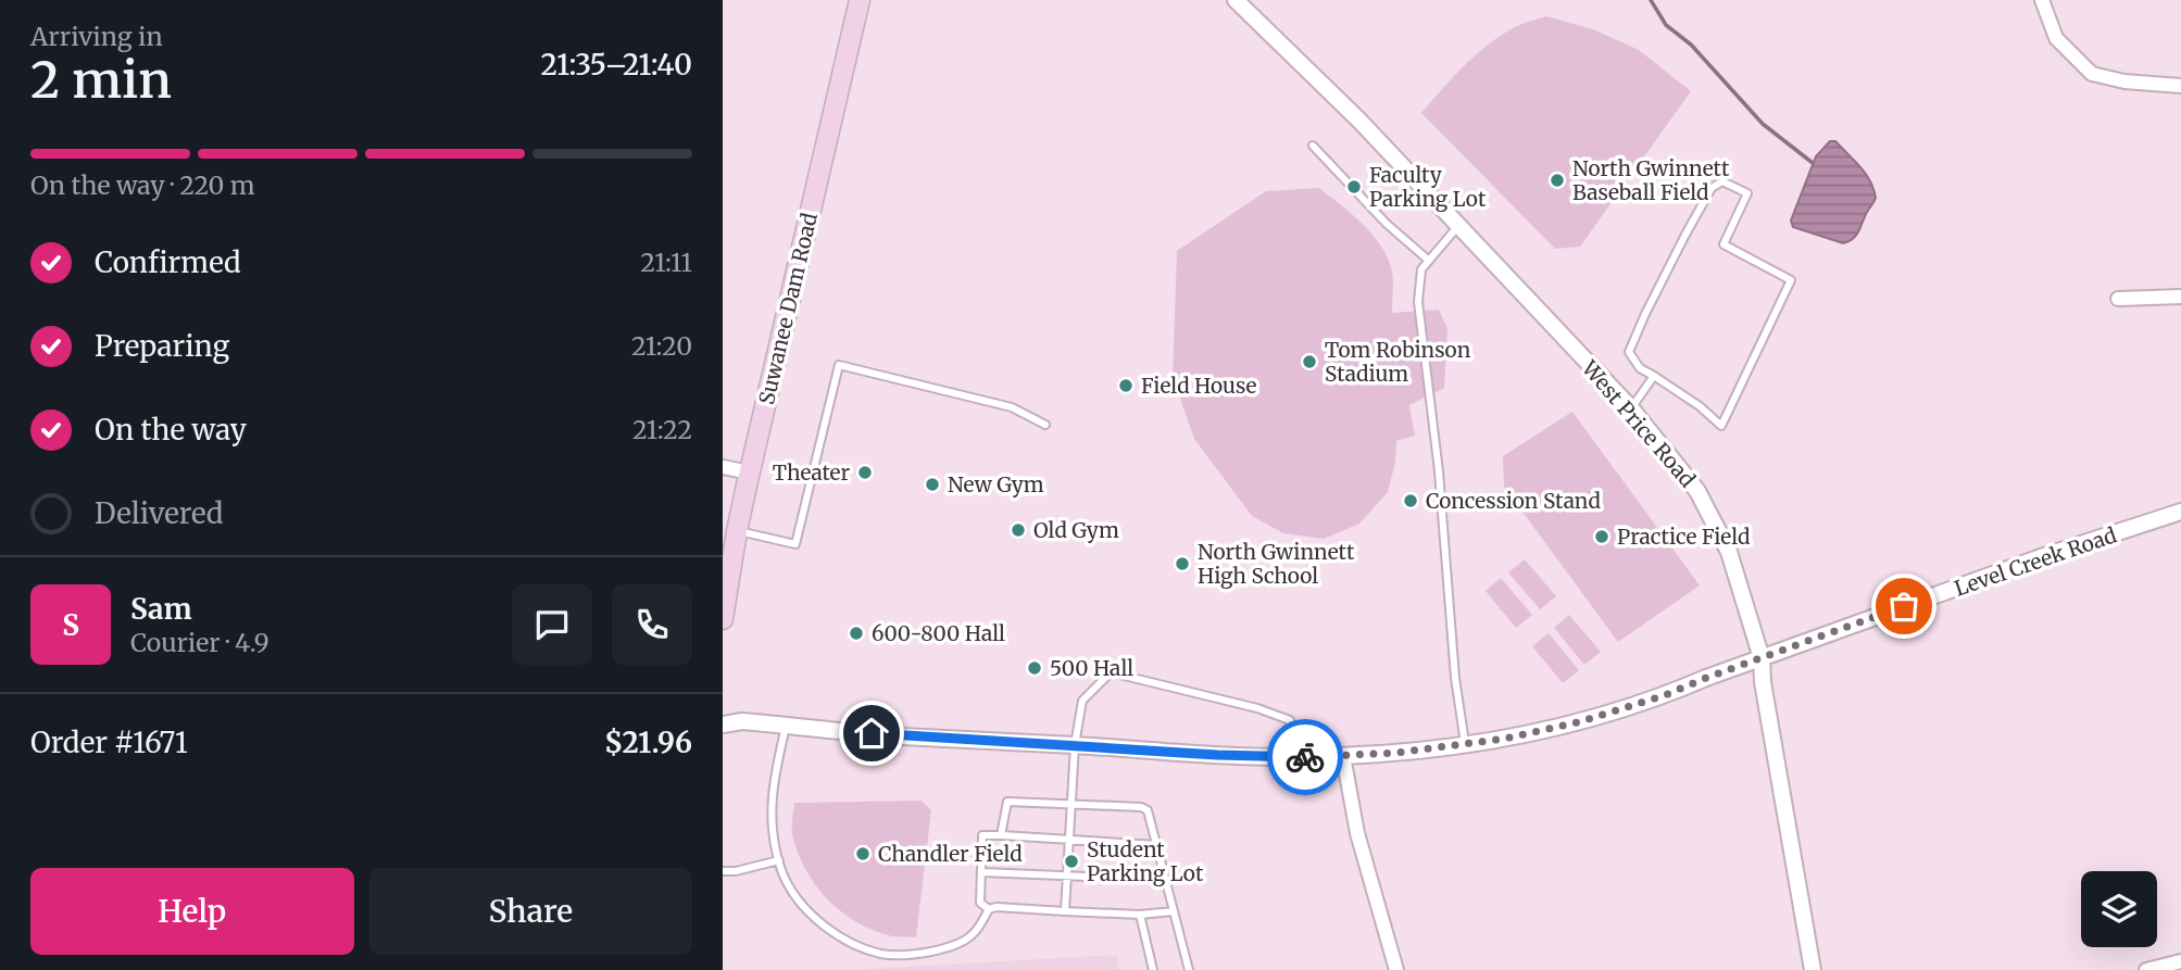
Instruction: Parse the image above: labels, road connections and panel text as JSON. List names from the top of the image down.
{
  "streets": {
    "main road": ["Suwanee Dam Road"],
    "street": ["West Price Road", "Level Creek Road"]
  },
  "crossings": [
    ["West Price Road", "Level Creek Road"]
  ],
  "places": [
    "North Gwinnett Baseball Field",
    "Faculty Parking Lot",
    "Tom Robinson Stadium",
    "Field House",
    "Theater",
    "New Gym",
    "Concession Stand",
    "Old Gym",
    "Practice Field",
    "North Gwinnett High School",
    "600-800 Hall",
    "500 Hall",
    "Chandler Field",
    "Student Parking Lot"
  ],
  "page": {
    "heading": ["2 min", "Arriving in", "21:35–21:40"],
    "panel": [
      "Sam",
      "Courier · 4.9",
      "Order #1671",
      "$21.96"
    ],
    "bar": "On the way · 220 m",
    "list": [
      ["Confirmed", "21:11"],
      ["Preparing", "21:20"],
      ["On the way", "21:22"],
      "Delivered"
    ],
    "round": "S",
    "buttons": ["Help", "Share"]
  }
}
